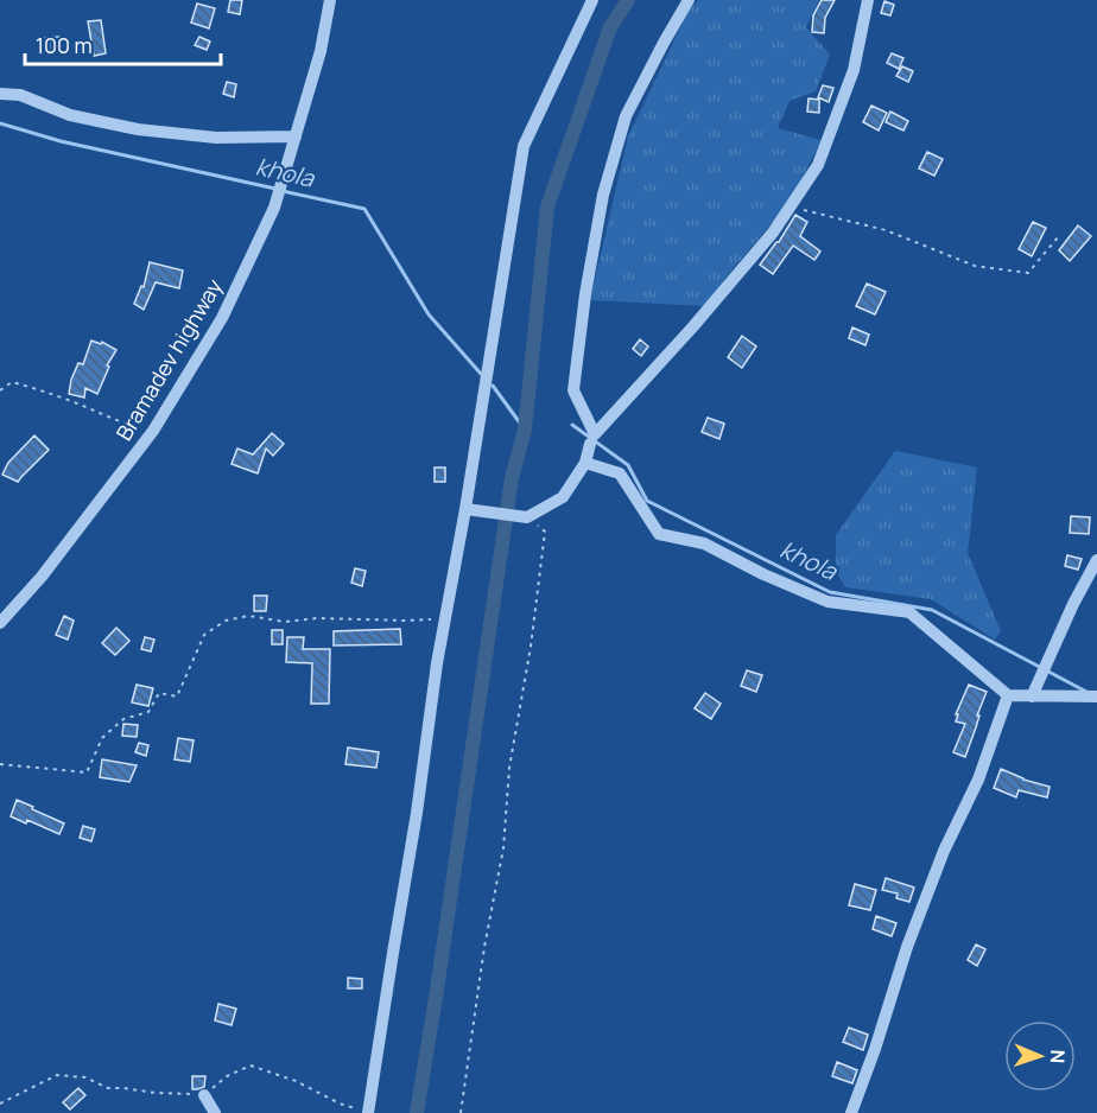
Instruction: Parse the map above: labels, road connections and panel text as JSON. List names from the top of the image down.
{
  "streets": {
    "street": ["Bramadev highway"]
  },
  "water": ["khola"],
  "scale_bar": "100 m",
  "north": "right"
}
